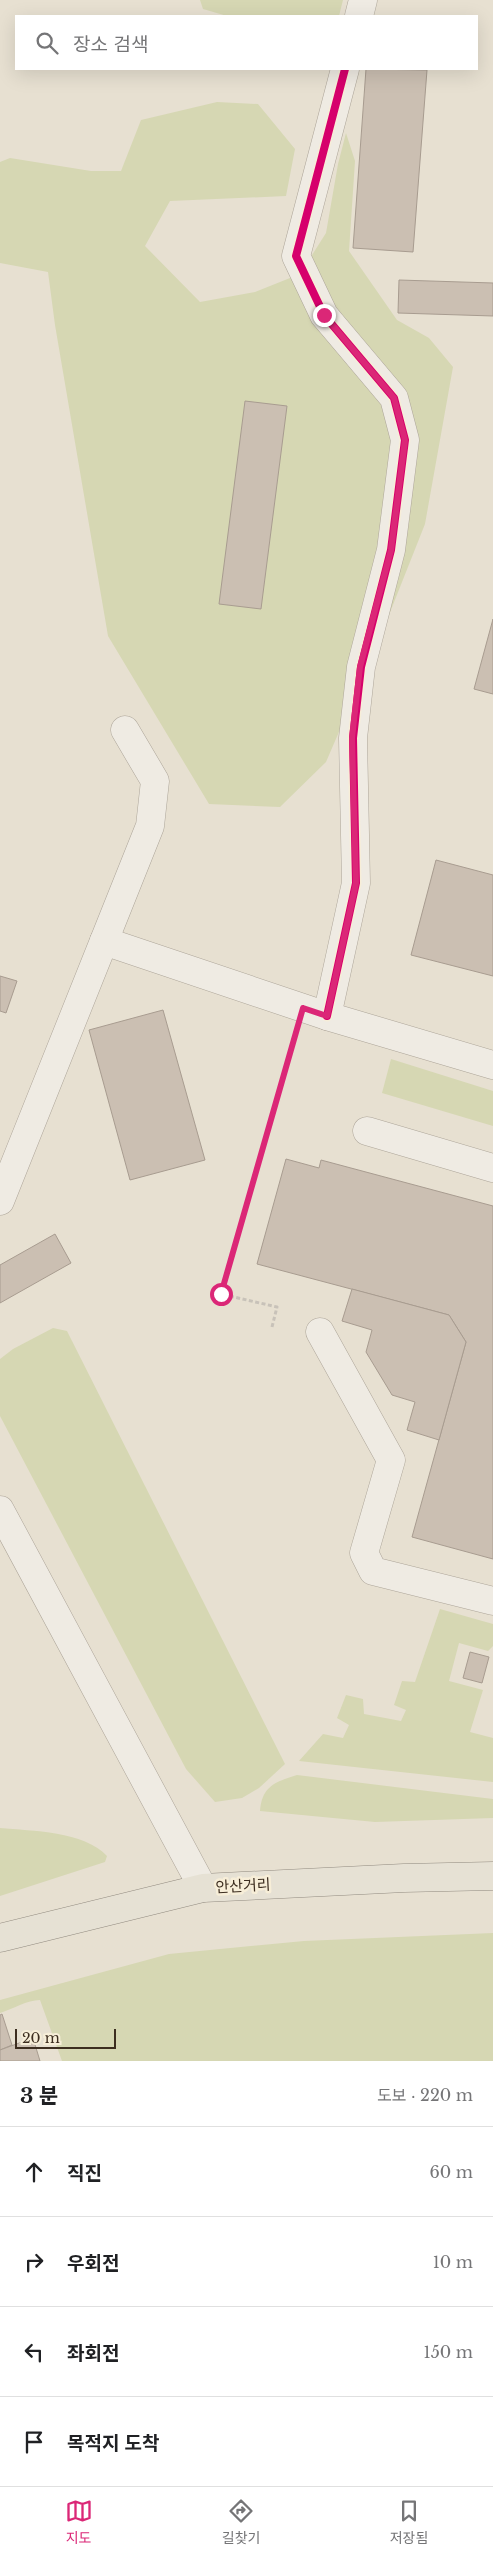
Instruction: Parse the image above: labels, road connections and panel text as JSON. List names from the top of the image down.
{
  "streets": {
    "main road": ["안산거리"]
  },
  "scale_bar": "20 m",
  "page": {
    "search": "장소 검색",
    "scale": "20 m",
    "heading": ["3 분", "도보 · 220 m"],
    "list": [
      ["직진", "60 m"],
      ["우회전", "10 m"],
      ["좌회전", "150 m"],
      "목적지 도착"
    ],
    "nav": ["지도", "길찾기", "저장됨"]
  }
}
